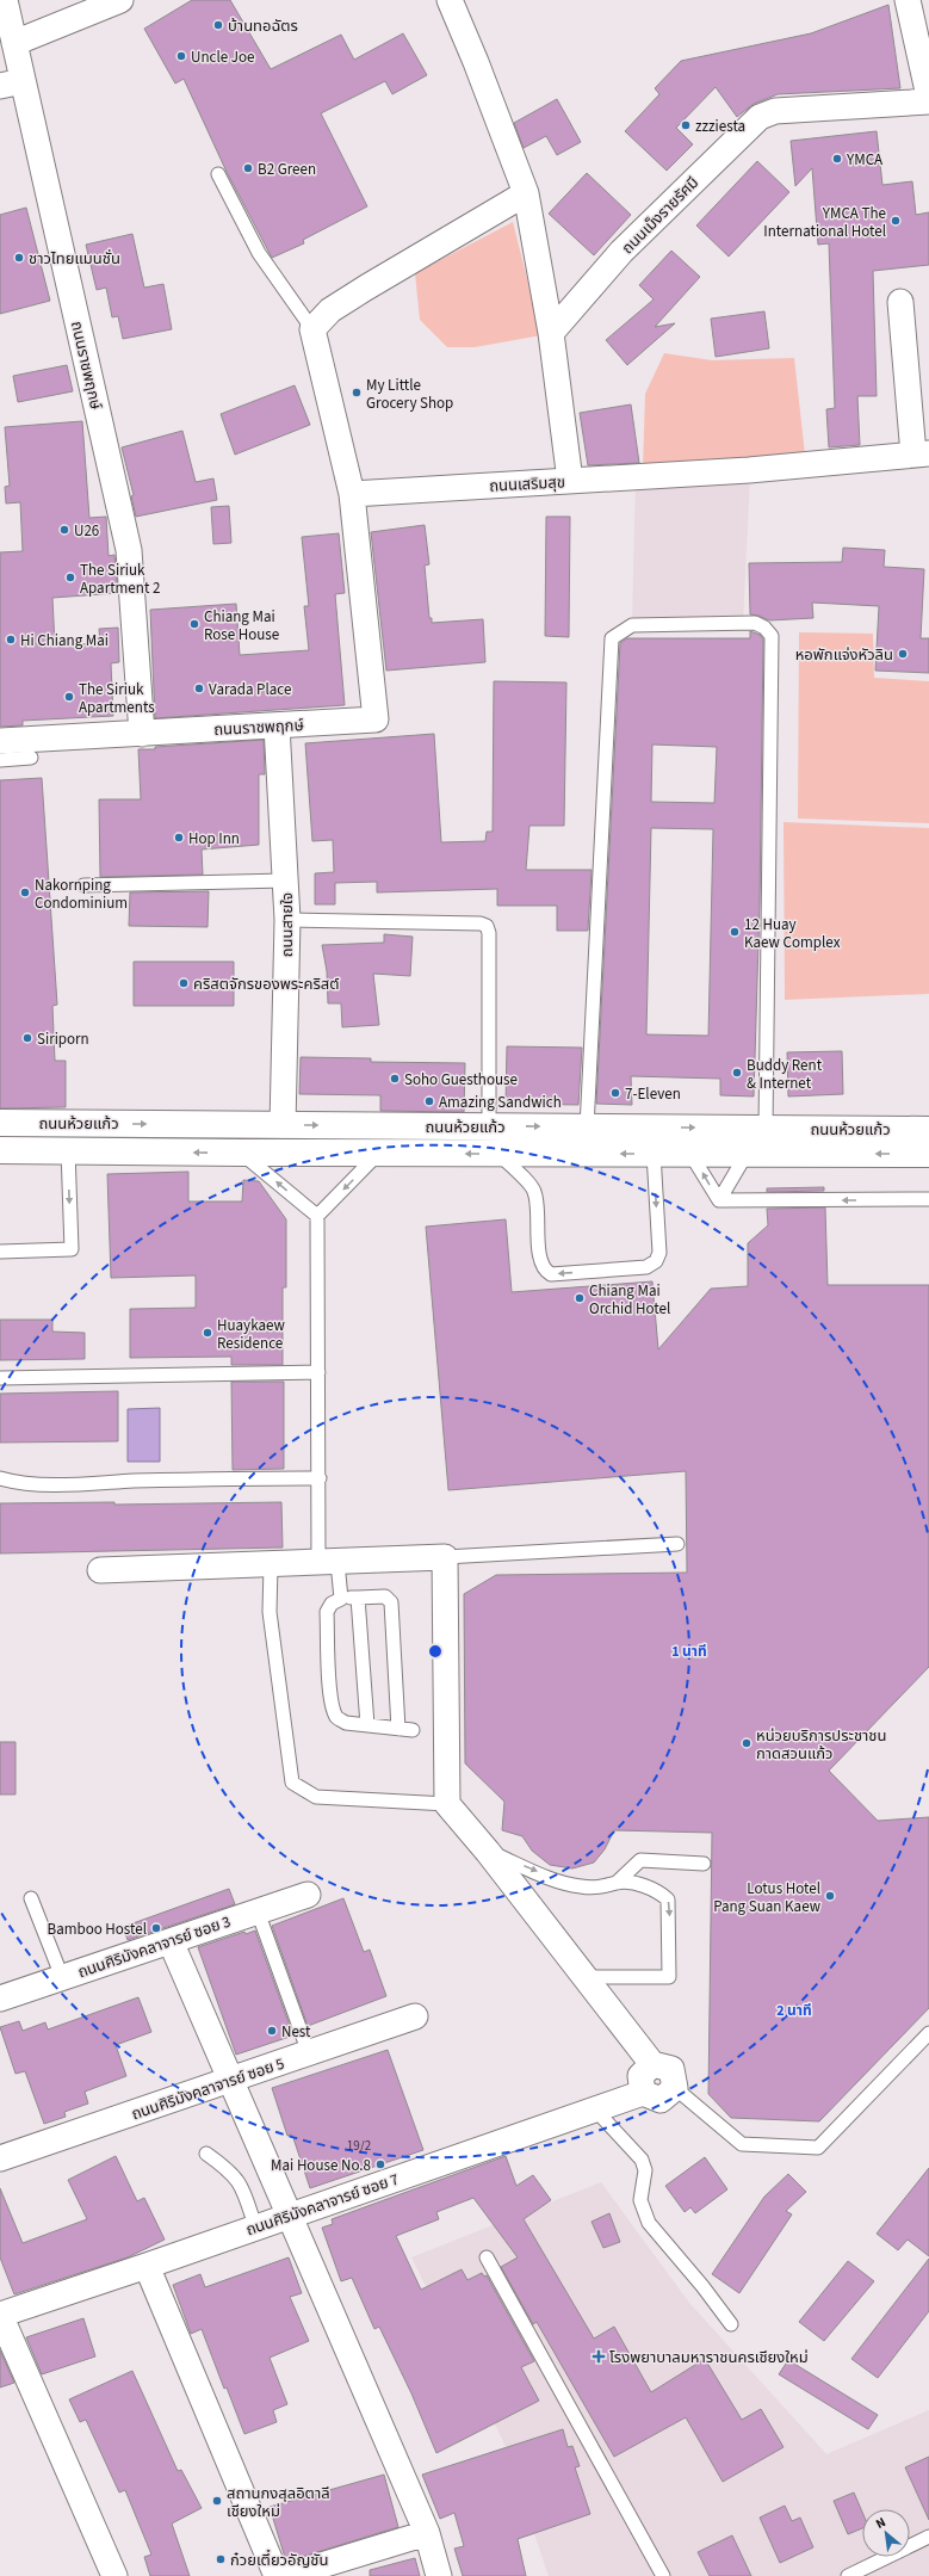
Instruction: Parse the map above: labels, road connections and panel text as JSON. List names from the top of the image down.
{
  "streets": {
    "main road": ["ถนนห้วยแก้ว"],
    "street": [
      "ถนนเม็งรายรัศมี",
      "ถนนราชพฤกษ์",
      "ถนนเสริมสุข",
      "ถนนสายใจ",
      "ถนนศิริมังคลาจารย์ ซอย 3",
      "ถนนศิริมังคลาจารย์ ซอย 5",
      "ถนนศิริมังคลาจารย์ ซอย 7"
    ]
  },
  "crossings": [
    ["ถนนราชพฤกษ์", "ถนนเสริมสุข"],
    ["ถนนราชพฤกษ์", "ถนนสายใจ"],
    ["ถนนสายใจ", "ถนนห้วยแก้ว"]
  ],
  "places": {
    "other": [
      "บ้านทอฉัตร",
      "Uncle Joe",
      "zzziesta",
      "YMCA",
      "B2 Green",
      "YMCA The International Hotel",
      "ชาวไทยแมนชั่น",
      "My Little Grocery Shop",
      "U26",
      "The Siriuk Apartment 2",
      "Chiang Mai Rose House",
      "Hi Chiang Mai",
      "หอพักแจ่งหัวลิน",
      "Varada Place",
      "The Siriuk Apartments",
      "Hop Inn",
      "Nakornping Condominium",
      "12 Huay Kaew Complex",
      "คริสตจักรของพระคริสต์",
      "Siriporn",
      "Buddy Rent & Internet",
      "Soho Guesthouse",
      "7-Eleven",
      "Amazing Sandwich",
      "Chiang Mai Orchid Hotel",
      "Huaykaew Residence",
      "หน่วยบริการประชาชน กาดสวนแก้ว",
      "Lotus Hotel Pang Suan Kaew",
      "Bamboo Hostel",
      "Nest",
      "Mai House No.8",
      "สถานกงสุลอิตาลี เชียงใหม่",
      "ก๋วยเตี๋ยวอัญชัน"
    ],
    "health": ["โรงพยาบาลมหาราชนครเชียงใหม่"]
  },
  "house_numbers": ["19/2"],
  "north": "top left",
  "rings": ["1 นาที", "2 นาที"]
}
